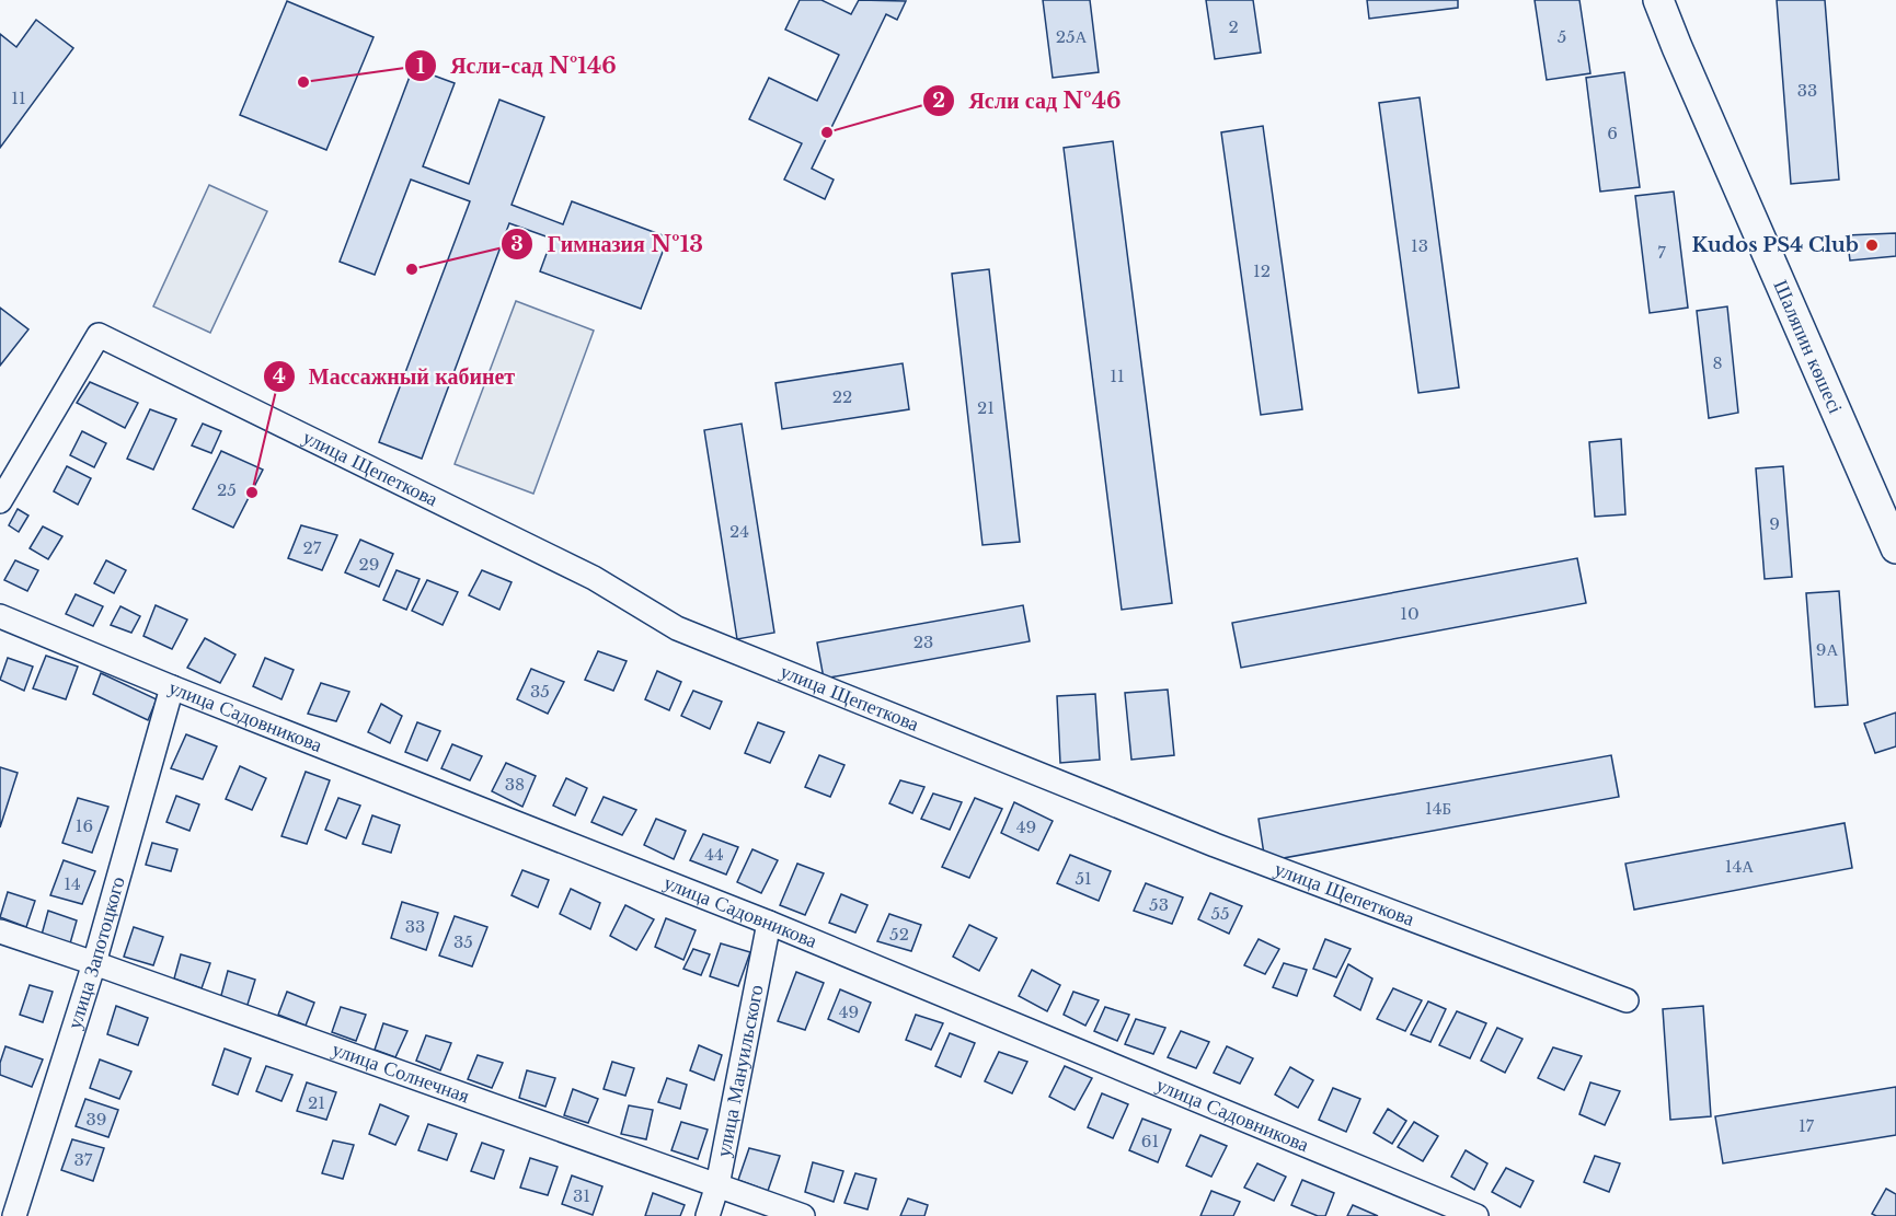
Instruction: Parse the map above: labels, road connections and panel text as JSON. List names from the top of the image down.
{
  "streets": {
    "main road": ["Шаляпин көшесі"],
    "street": [
      "улица Щепеткова",
      "улица Садовникова",
      "улица Запотоцкого",
      "улица Мануильского",
      "улица Солнечная"
    ]
  },
  "crossings": [
    ["улица Садовникова", "улица Запотоцкого"],
    ["улица Садовникова", "улица Мануильского"],
    ["улица Запотоцкого", "улица Солнечная"],
    ["улица Мануильского", "улица Солнечная"]
  ],
  "places": [
    "Ясли-сад №146",
    "Ясли сад №46",
    "Kudos PS4 Club",
    "Гимназия №13",
    "Массажный кабинет"
  ],
  "house_numbers": [
    "2",
    "25А",
    "5",
    "33",
    "11",
    "6",
    "13",
    "7",
    "12",
    "8",
    "11",
    "22",
    "21",
    "25",
    "9",
    "24",
    "27",
    "29",
    "10",
    "23",
    "9А",
    "35",
    "38",
    "14Б",
    "16",
    "49",
    "44",
    "14А",
    "51",
    "14",
    "53",
    "55",
    "33",
    "52",
    "35",
    "49",
    "21",
    "39",
    "17",
    "61",
    "37",
    "31"
  ]
}
